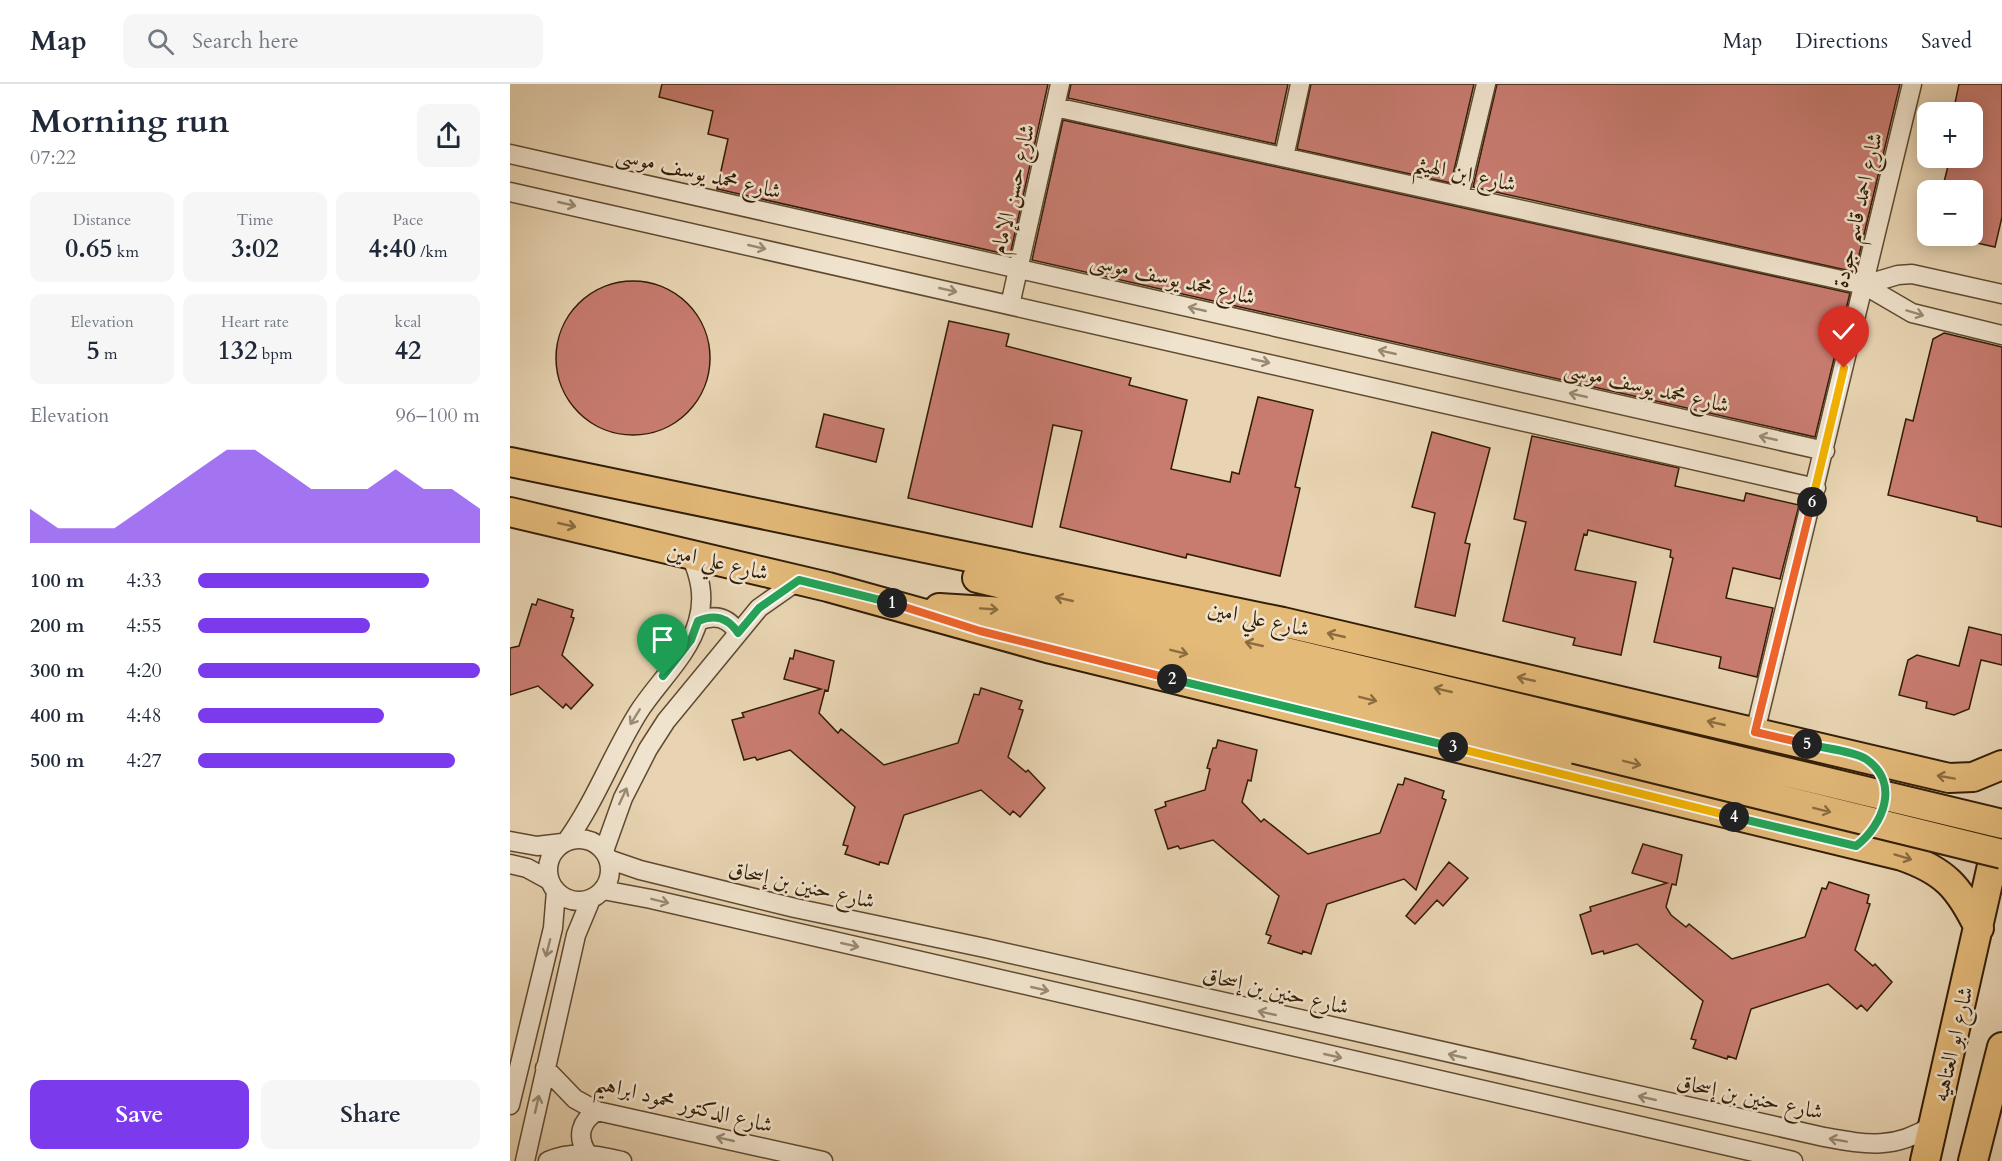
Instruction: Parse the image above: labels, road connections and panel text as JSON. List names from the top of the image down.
{
  "streets": {
    "main road": ["شارع علي امين", "شارع ابو العتاهيه"],
    "street": [
      "شارع محمد يوسف موسى",
      "شارع ابن الهيثم",
      "شارع حسن الإمام",
      "شارع احمد قاسم جودة",
      "شارع حنين بن إسحاق",
      "شارع الدكتور محمود ابراهيم"
    ]
  },
  "crossings": [
    ["شارع محمد يوسف موسى", "شارع حسن الإمام"],
    ["شارع محمد يوسف موسى", "شارع احمد قاسم جودة"],
    ["شارع ابن الهيثم", "شارع حسن الإمام"],
    ["شارع ابن الهيثم", "شارع احمد قاسم جودة"],
    ["شارع احمد قاسم جودة", "شارع علي امين"],
    ["شارع علي امين", "شارع ابو العتاهيه"],
    ["شارع حنين بن إسحاق", "شارع ابو العتاهيه"]
  ],
  "one_way": ["شارع الدكتور محمود ابراهيم"],
  "page": {
    "header": "Map",
    "search": "Search here",
    "nav": ["Map", "Directions", "Saved"],
    "heading": ["Morning run", "07:22"],
    "map_buttons": ["+", "−"],
    "stats": [
      ["Distance", "0.65 km"],
      ["Time", "3:02"],
      ["Pace", "4:40 /km"],
      ["Elevation", "5 m"],
      ["Heart rate", "132 bpm"],
      ["kcal", "42"]
    ],
    "chart": ["Elevation", "96–100 m"],
    "pins": [
      "6",
      "1",
      "2",
      "5",
      "3",
      "4"
    ],
    "list": [
      {
        "name": "100 m",
        "note": "4:33"
      },
      {
        "name": "200 m",
        "note": "4:55"
      },
      {
        "name": "300 m",
        "note": "4:20"
      },
      {
        "name": "400 m",
        "note": "4:48"
      },
      {
        "name": "500 m",
        "note": "4:27"
      }
    ],
    "buttons": ["Save", "Share"]
  }
}
